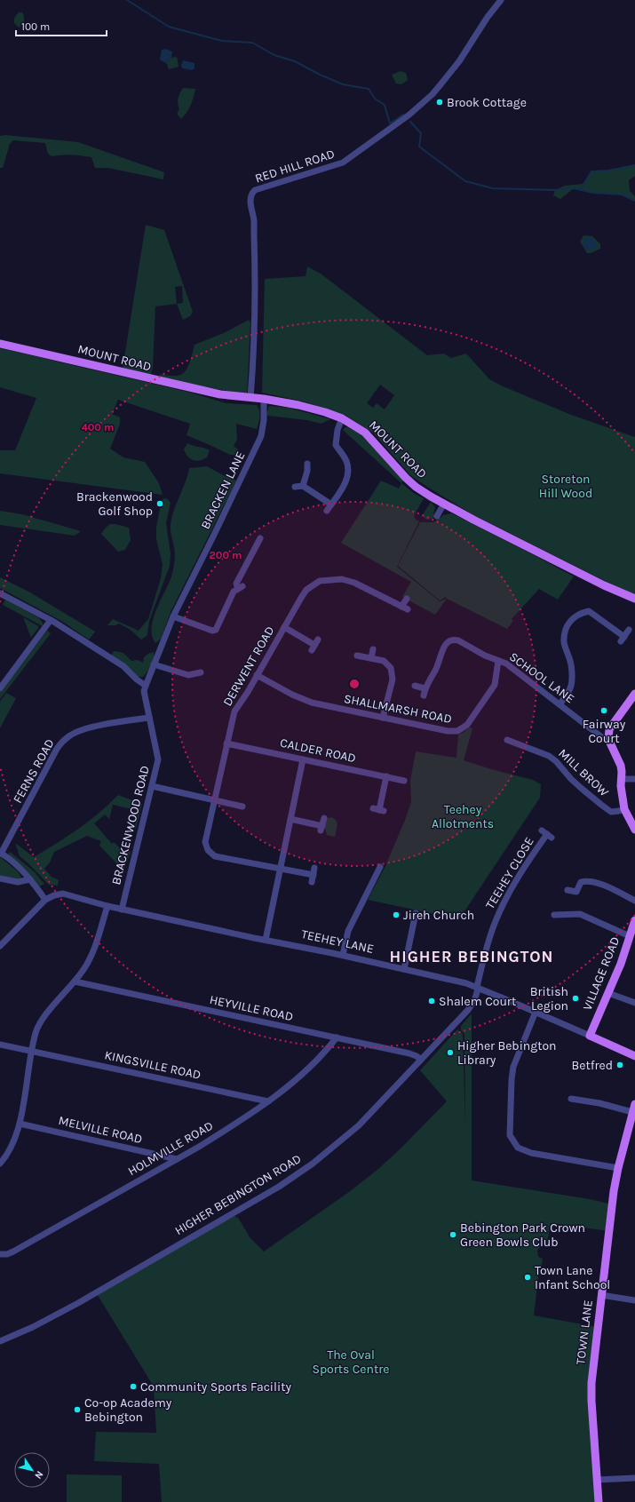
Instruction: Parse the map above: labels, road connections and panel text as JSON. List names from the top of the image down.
{
  "streets": {
    "main road": [
      "MOUNT ROAD",
      "TEEHEY LANE",
      "VILLAGE ROAD",
      "TOWN LANE"
    ],
    "street": [
      "RED HILL ROAD",
      "BRACKEN LANE",
      "DERWENT ROAD",
      "SCHOOL LANE",
      "SHALLMARSH ROAD",
      "CALDER ROAD",
      "FERNS ROAD",
      "MILL BROW",
      "BRACKENWOOD ROAD",
      "TEEHEY CLOSE",
      "HEYVILLE ROAD",
      "KINGSVILLE ROAD",
      "MELVILLE ROAD",
      "HOLMVILLE ROAD",
      "HIGHER BEBINGTON ROAD"
    ]
  },
  "crossings": [
    ["RED HILL ROAD", "MOUNT ROAD"],
    ["MOUNT ROAD", "BRACKEN LANE"],
    ["BRACKEN LANE", "BRACKENWOOD ROAD"],
    ["DERWENT ROAD", "SHALLMARSH ROAD"],
    ["DERWENT ROAD", "CALDER ROAD"],
    ["SCHOOL LANE", "SHALLMARSH ROAD"],
    ["FERNS ROAD", "BRACKENWOOD ROAD"],
    ["BRACKENWOOD ROAD", "TEEHEY LANE"],
    ["TEEHEY CLOSE", "TEEHEY LANE"],
    ["TEEHEY CLOSE", "HIGHER BEBINGTON ROAD"],
    ["TEEHEY LANE", "VILLAGE ROAD"],
    ["TEEHEY LANE", "HIGHER BEBINGTON ROAD"],
    ["HEYVILLE ROAD", "HOLMVILLE ROAD"],
    ["HEYVILLE ROAD", "HIGHER BEBINGTON ROAD"],
    ["KINGSVILLE ROAD", "HOLMVILLE ROAD"],
    ["MELVILLE ROAD", "HOLMVILLE ROAD"]
  ],
  "districts": ["HIGHER BEBINGTON"],
  "parks": ["Storeton Hill Wood", "Teehey Allotments", "The Oval Sports Centre"],
  "places": [
    "Brook Cottage",
    "Brackenwood Golf Shop",
    "Fairway Court",
    "Jireh Church",
    "British Legion",
    "Shalem Court",
    "Higher Bebington Library",
    "Betfred",
    "Bebington Park Crown Green Bowls Club",
    "Town Lane Infant School",
    "Community Sports Facility",
    "Co-op Academy Bebington"
  ],
  "scale_bar": "100 m",
  "north": "bottom right",
  "rings": ["400 m", "200 m"]
}
